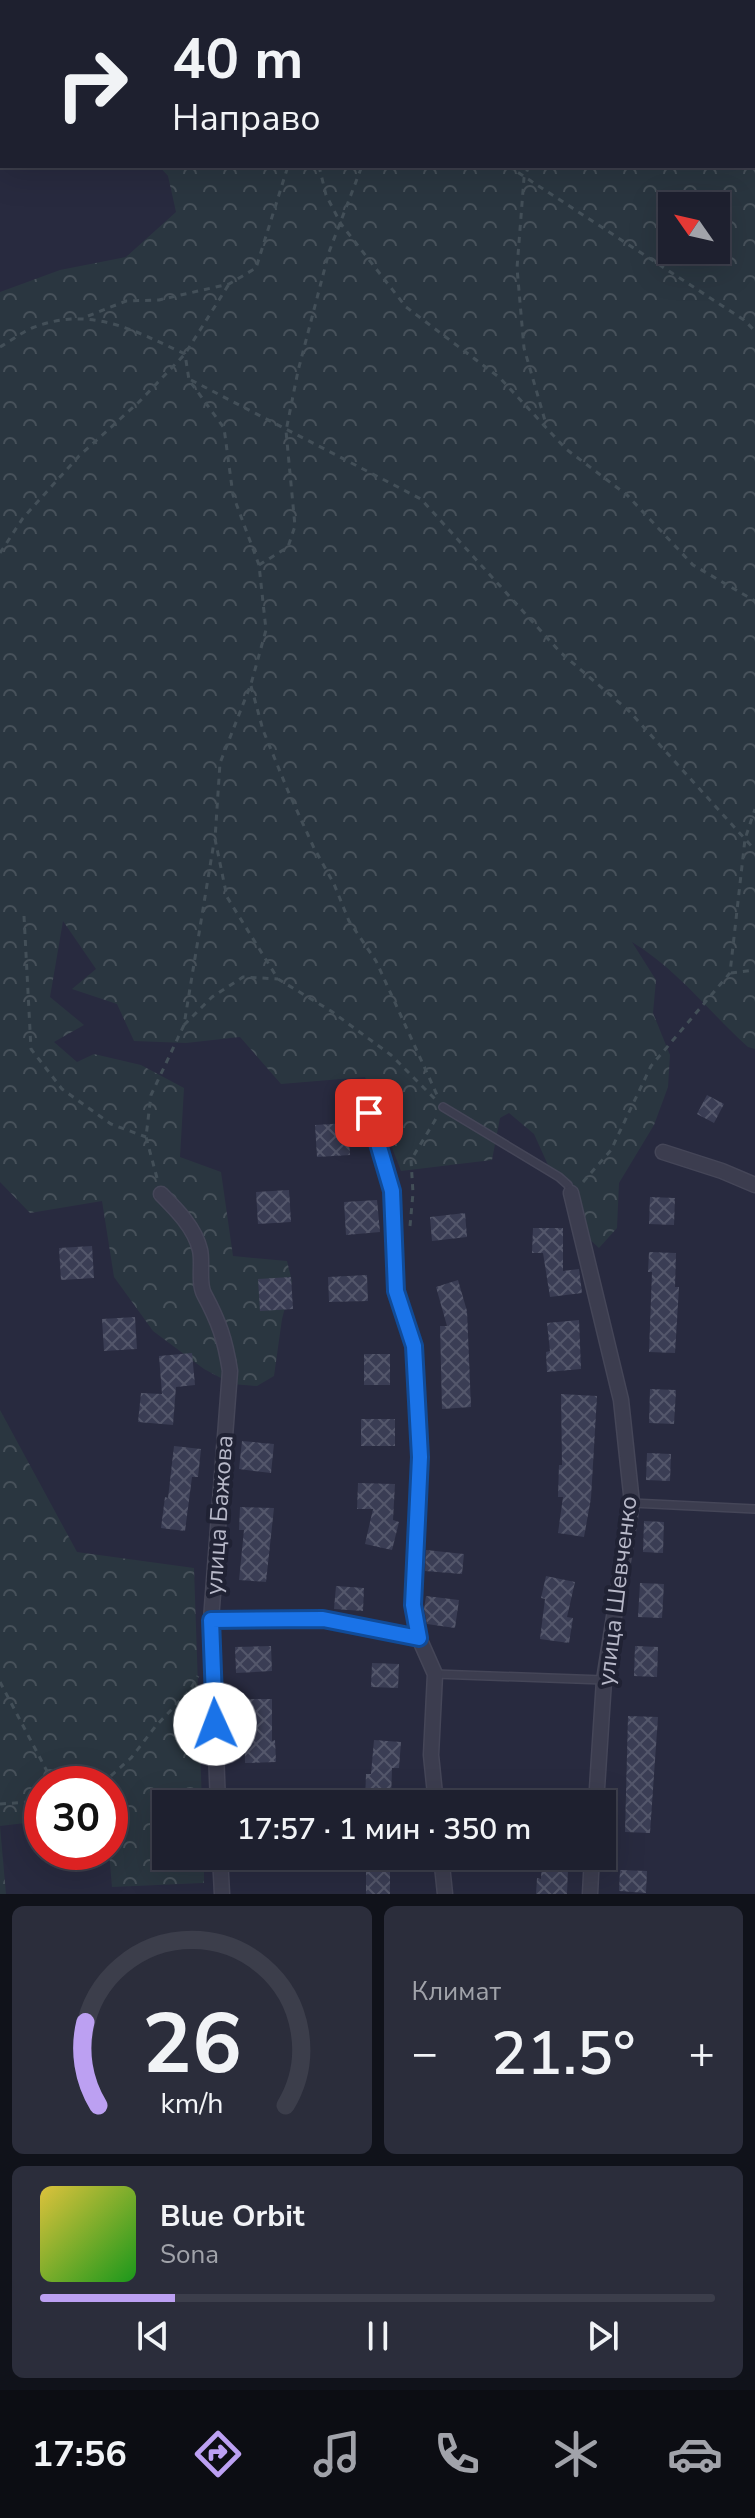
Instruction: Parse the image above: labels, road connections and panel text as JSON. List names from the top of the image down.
{
  "streets": {
    "street": ["улица Бажова", "улица Шевченко"]
  },
  "north": "top left",
  "page": {
    "turn": ["40 m", "Направо"],
    "limit": "30",
    "trip": "17:57 · 1 мин · 350 m",
    "tile": "Климат",
    "heat": ["−", "21.5°", "+"],
    "song": ["Blue Orbit", "Sona"],
    "tabs": "17:56",
    "gauge": ["26", "km/h"]
  }
}
